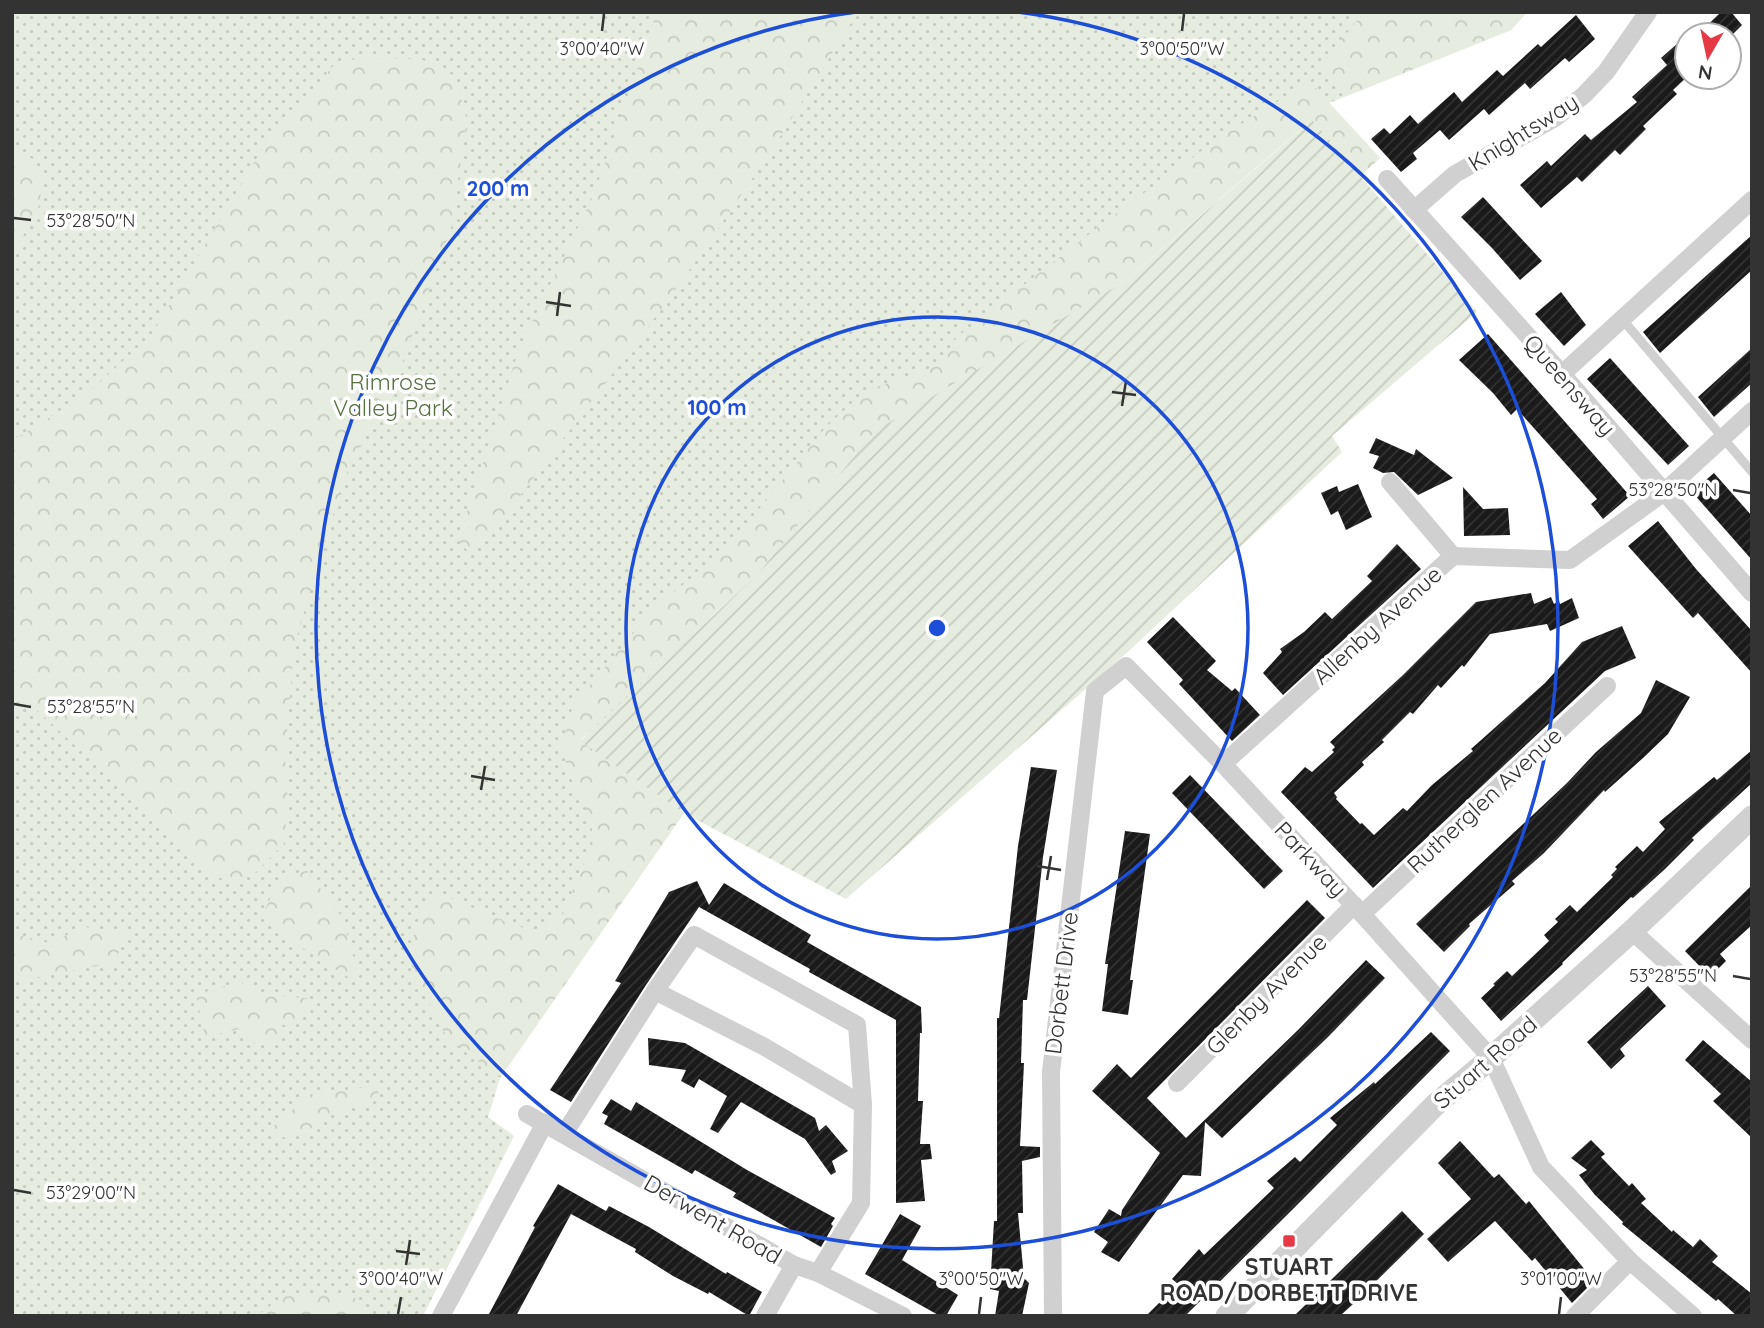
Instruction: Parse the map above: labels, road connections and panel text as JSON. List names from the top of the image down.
{
  "streets": {
    "street": [
      "Knightsway",
      "Queensway",
      "Allenby Avenue",
      "Rutherglen Avenue",
      "Parkway",
      "Dorbett Drive",
      "Glenby Avenue",
      "Stuart Road",
      "Derwent Road"
    ]
  },
  "crossings": [
    ["Knightsway", "Queensway"],
    ["Queensway", "Allenby Avenue"],
    ["Allenby Avenue", "Parkway"],
    ["Rutherglen Avenue", "Parkway"],
    ["Rutherglen Avenue", "Glenby Avenue"],
    ["Parkway", "Dorbett Drive"],
    ["Parkway", "Glenby Avenue"],
    ["Parkway", "Stuart Road"]
  ],
  "parks": ["Rimrose Valley Park"],
  "places": {
    "transit": ["STUART ROAD/DORBETT DRIVE"]
  },
  "north": "bottom",
  "coordinates": [
    "3°00'40\"W",
    "3°00'50\"W",
    "53°28'50\"N",
    "53°28'55\"N",
    "53°29'00\"N",
    "3°01'00\"W"
  ],
  "rings": ["200 m", "100 m"]
}
